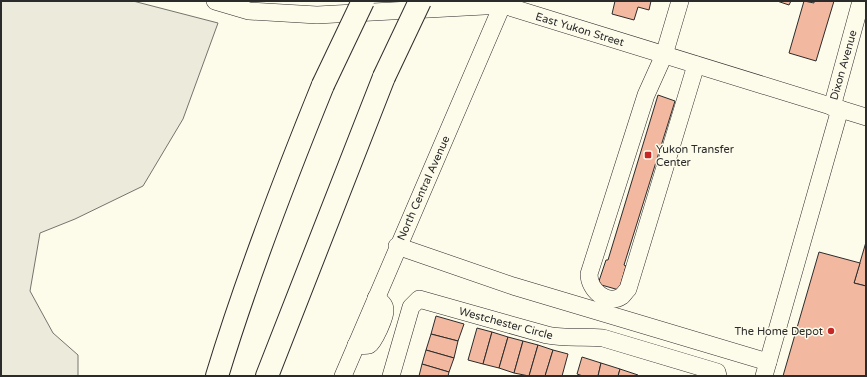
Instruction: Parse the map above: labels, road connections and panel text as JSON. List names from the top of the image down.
{
  "streets": {
    "street": [
      "East Yukon Street",
      "Dixon Avenue",
      "North Central Avenue",
      "Westchester Circle"
    ]
  },
  "crossings": [
    ["East Yukon Street", "Dixon Avenue"],
    ["East Yukon Street", "North Central Avenue"]
  ],
  "places": {
    "transit": ["Yukon Transfer Center"],
    "other": ["The Home Depot"]
  }
}
